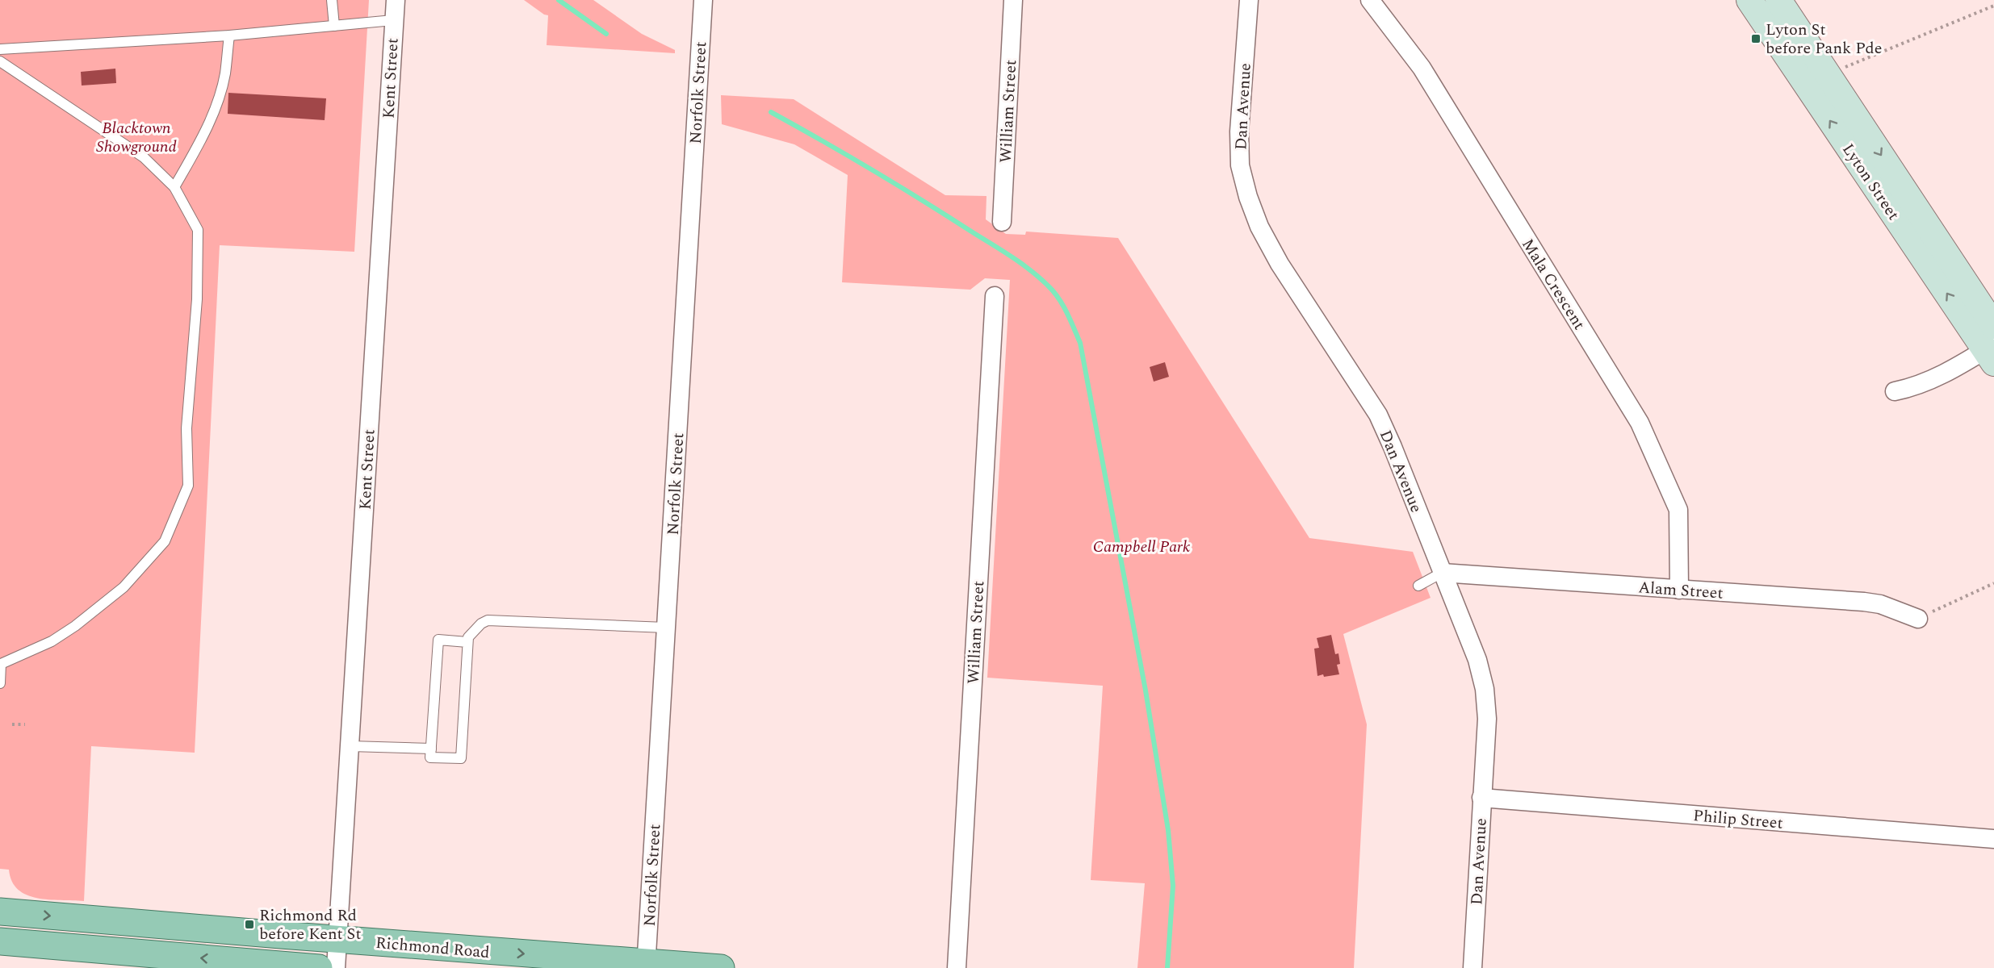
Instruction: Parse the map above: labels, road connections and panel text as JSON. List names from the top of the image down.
{
  "streets": {
    "main road": ["Lyton Street", "Richmond Road"],
    "street": [
      "Kent Street",
      "Norfolk Street",
      "Dan Avenue",
      "William Street",
      "Mala Crescent",
      "Alam Street",
      "Philip Street"
    ]
  },
  "crossings": [
    ["Kent Street", "Richmond Road"],
    ["Norfolk Street", "Richmond Road"],
    ["Dan Avenue", "Alam Street"],
    ["Dan Avenue", "Philip Street"],
    ["Mala Crescent", "Alam Street"]
  ],
  "parks": ["Blacktown Showground", "Campbell Park"],
  "places": {
    "transit": ["Lyton St before Pank Pde", "Richmond Rd before Kent St"]
  }
}
